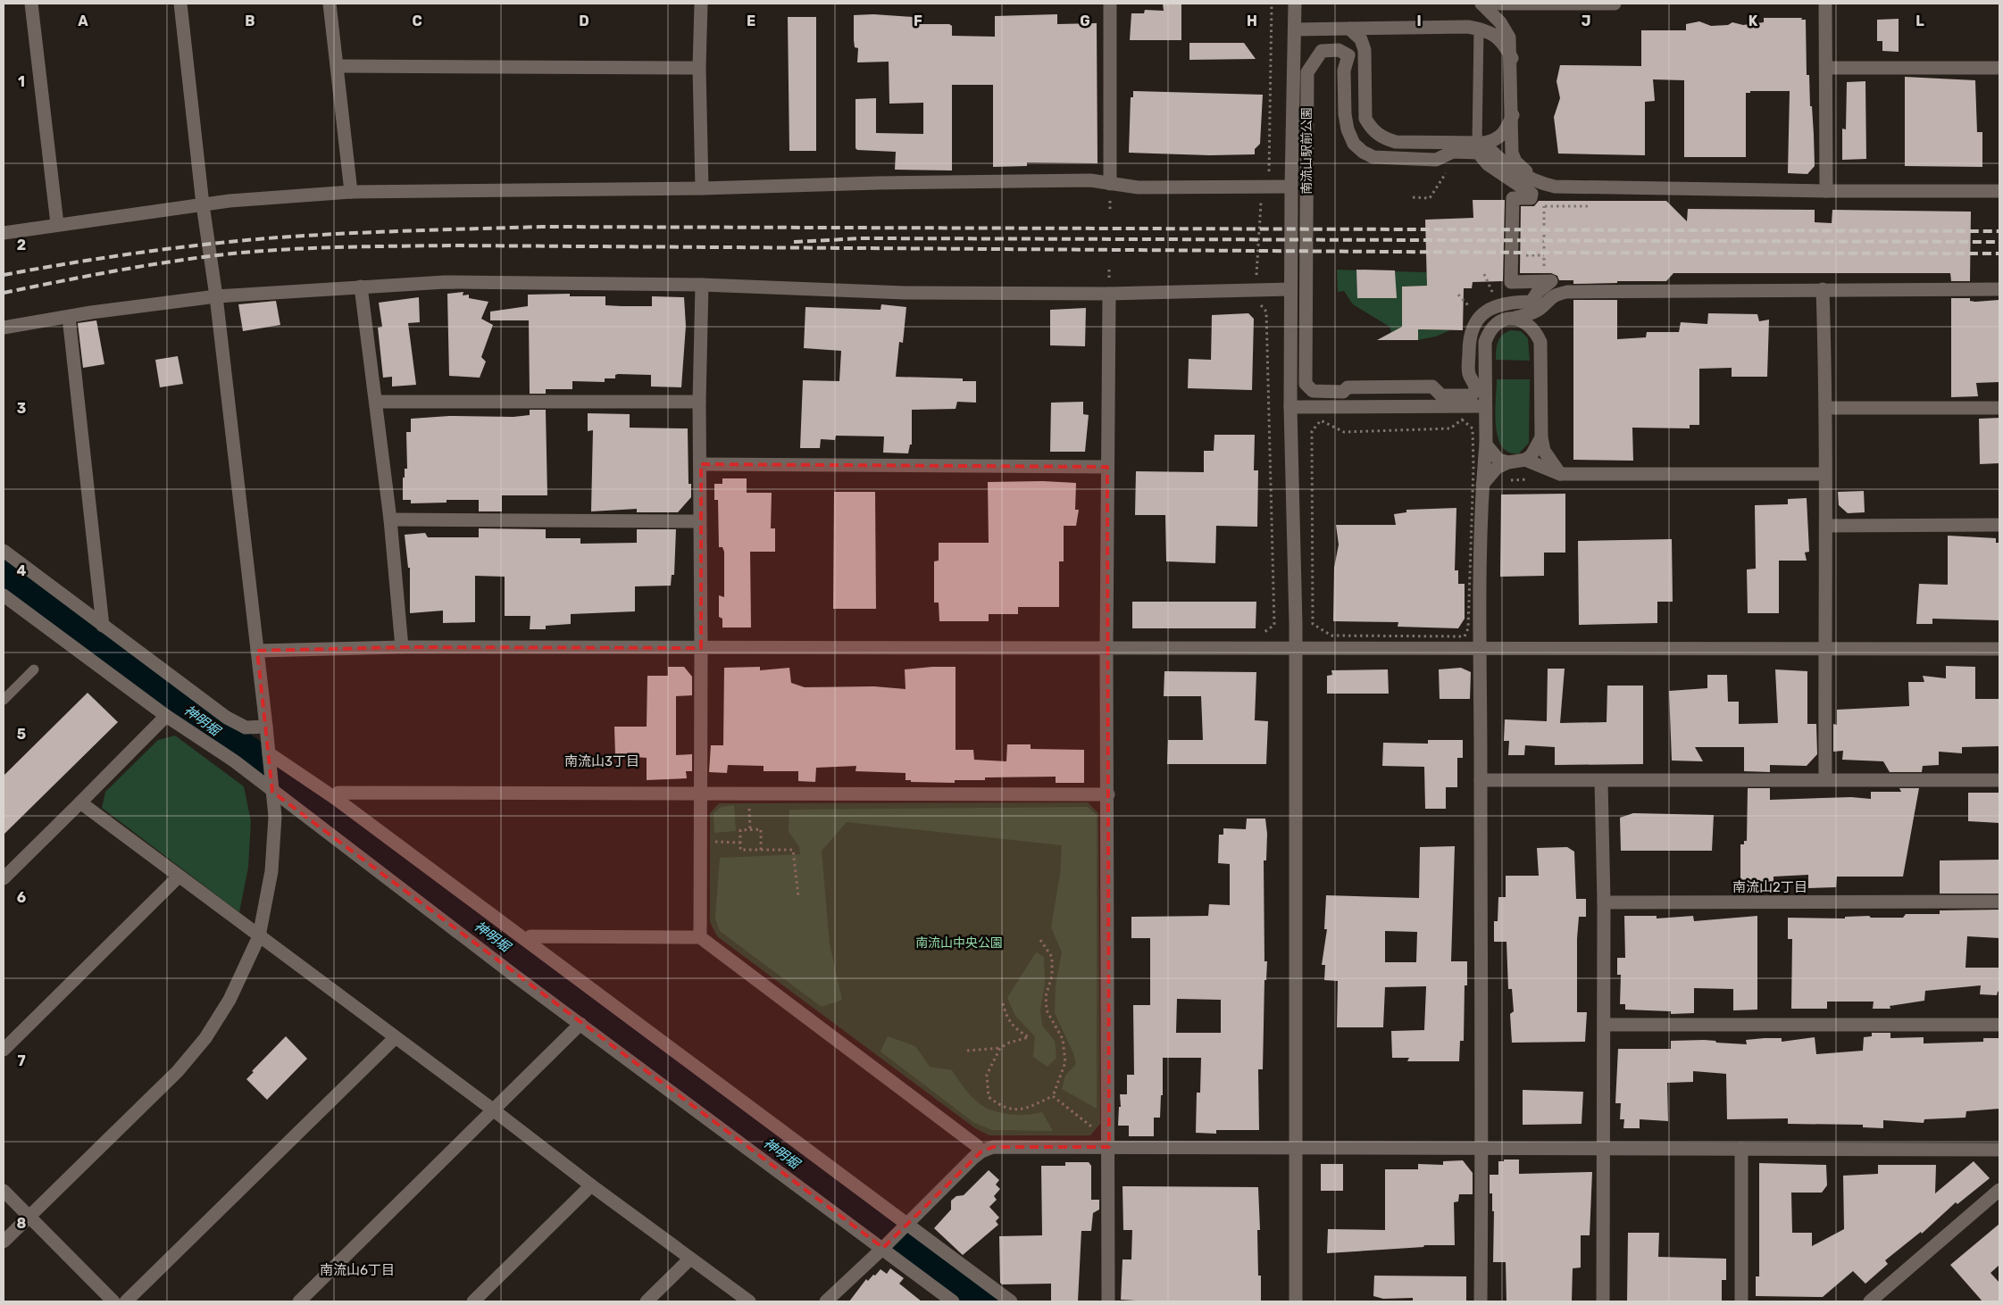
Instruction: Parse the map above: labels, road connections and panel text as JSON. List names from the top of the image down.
{
  "streets": {
    "street": ["南流山駅前公園"]
  },
  "districts": ["南流山3丁目", "南流山2丁目", "南流山6丁目"],
  "water": ["神明堀"],
  "parks": ["南流山中央公園"],
  "grid": {
    "columns": [
      "A",
      "B",
      "C",
      "D",
      "E",
      "F",
      "G",
      "H",
      "I",
      "J",
      "K",
      "L"
    ],
    "rows": [
      "1",
      "2",
      "3",
      "4",
      "5",
      "6",
      "7",
      "8"
    ]
  }
}
